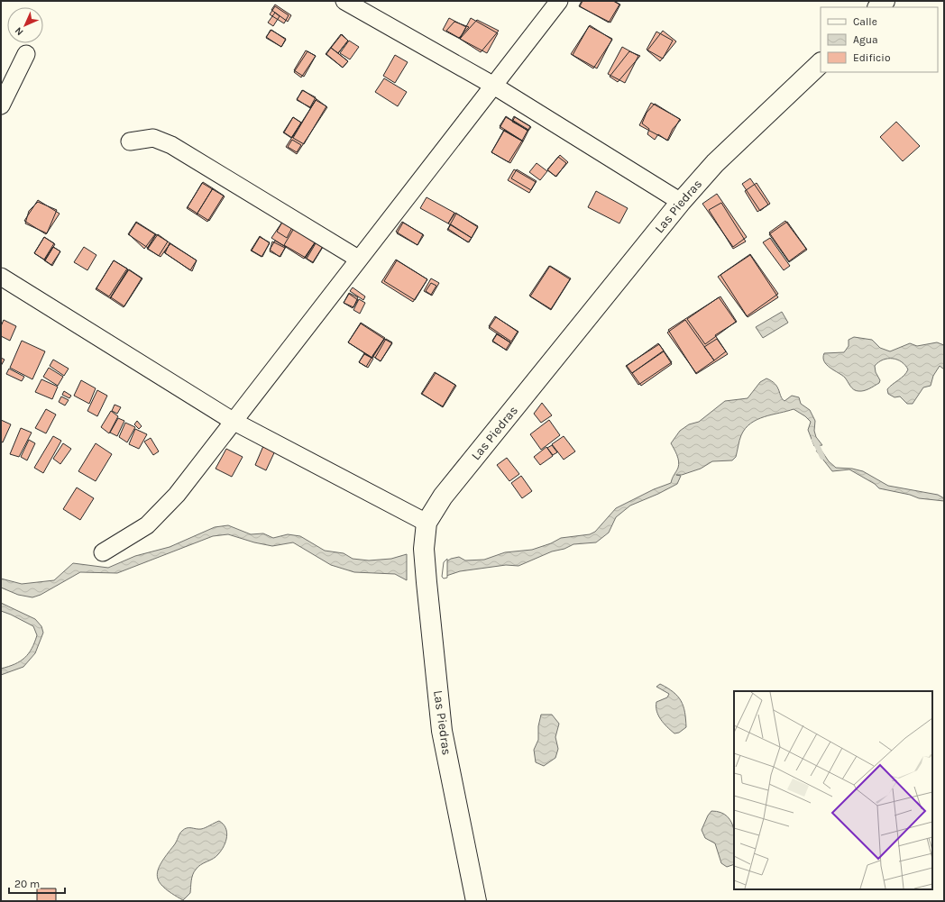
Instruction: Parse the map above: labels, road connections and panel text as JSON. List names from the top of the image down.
{
  "streets": {
    "street": ["Las Piedras"]
  },
  "legend": ["Calle", "Agua", "Edificio"],
  "scale_bar": "20 m",
  "north": "bottom left"
}
